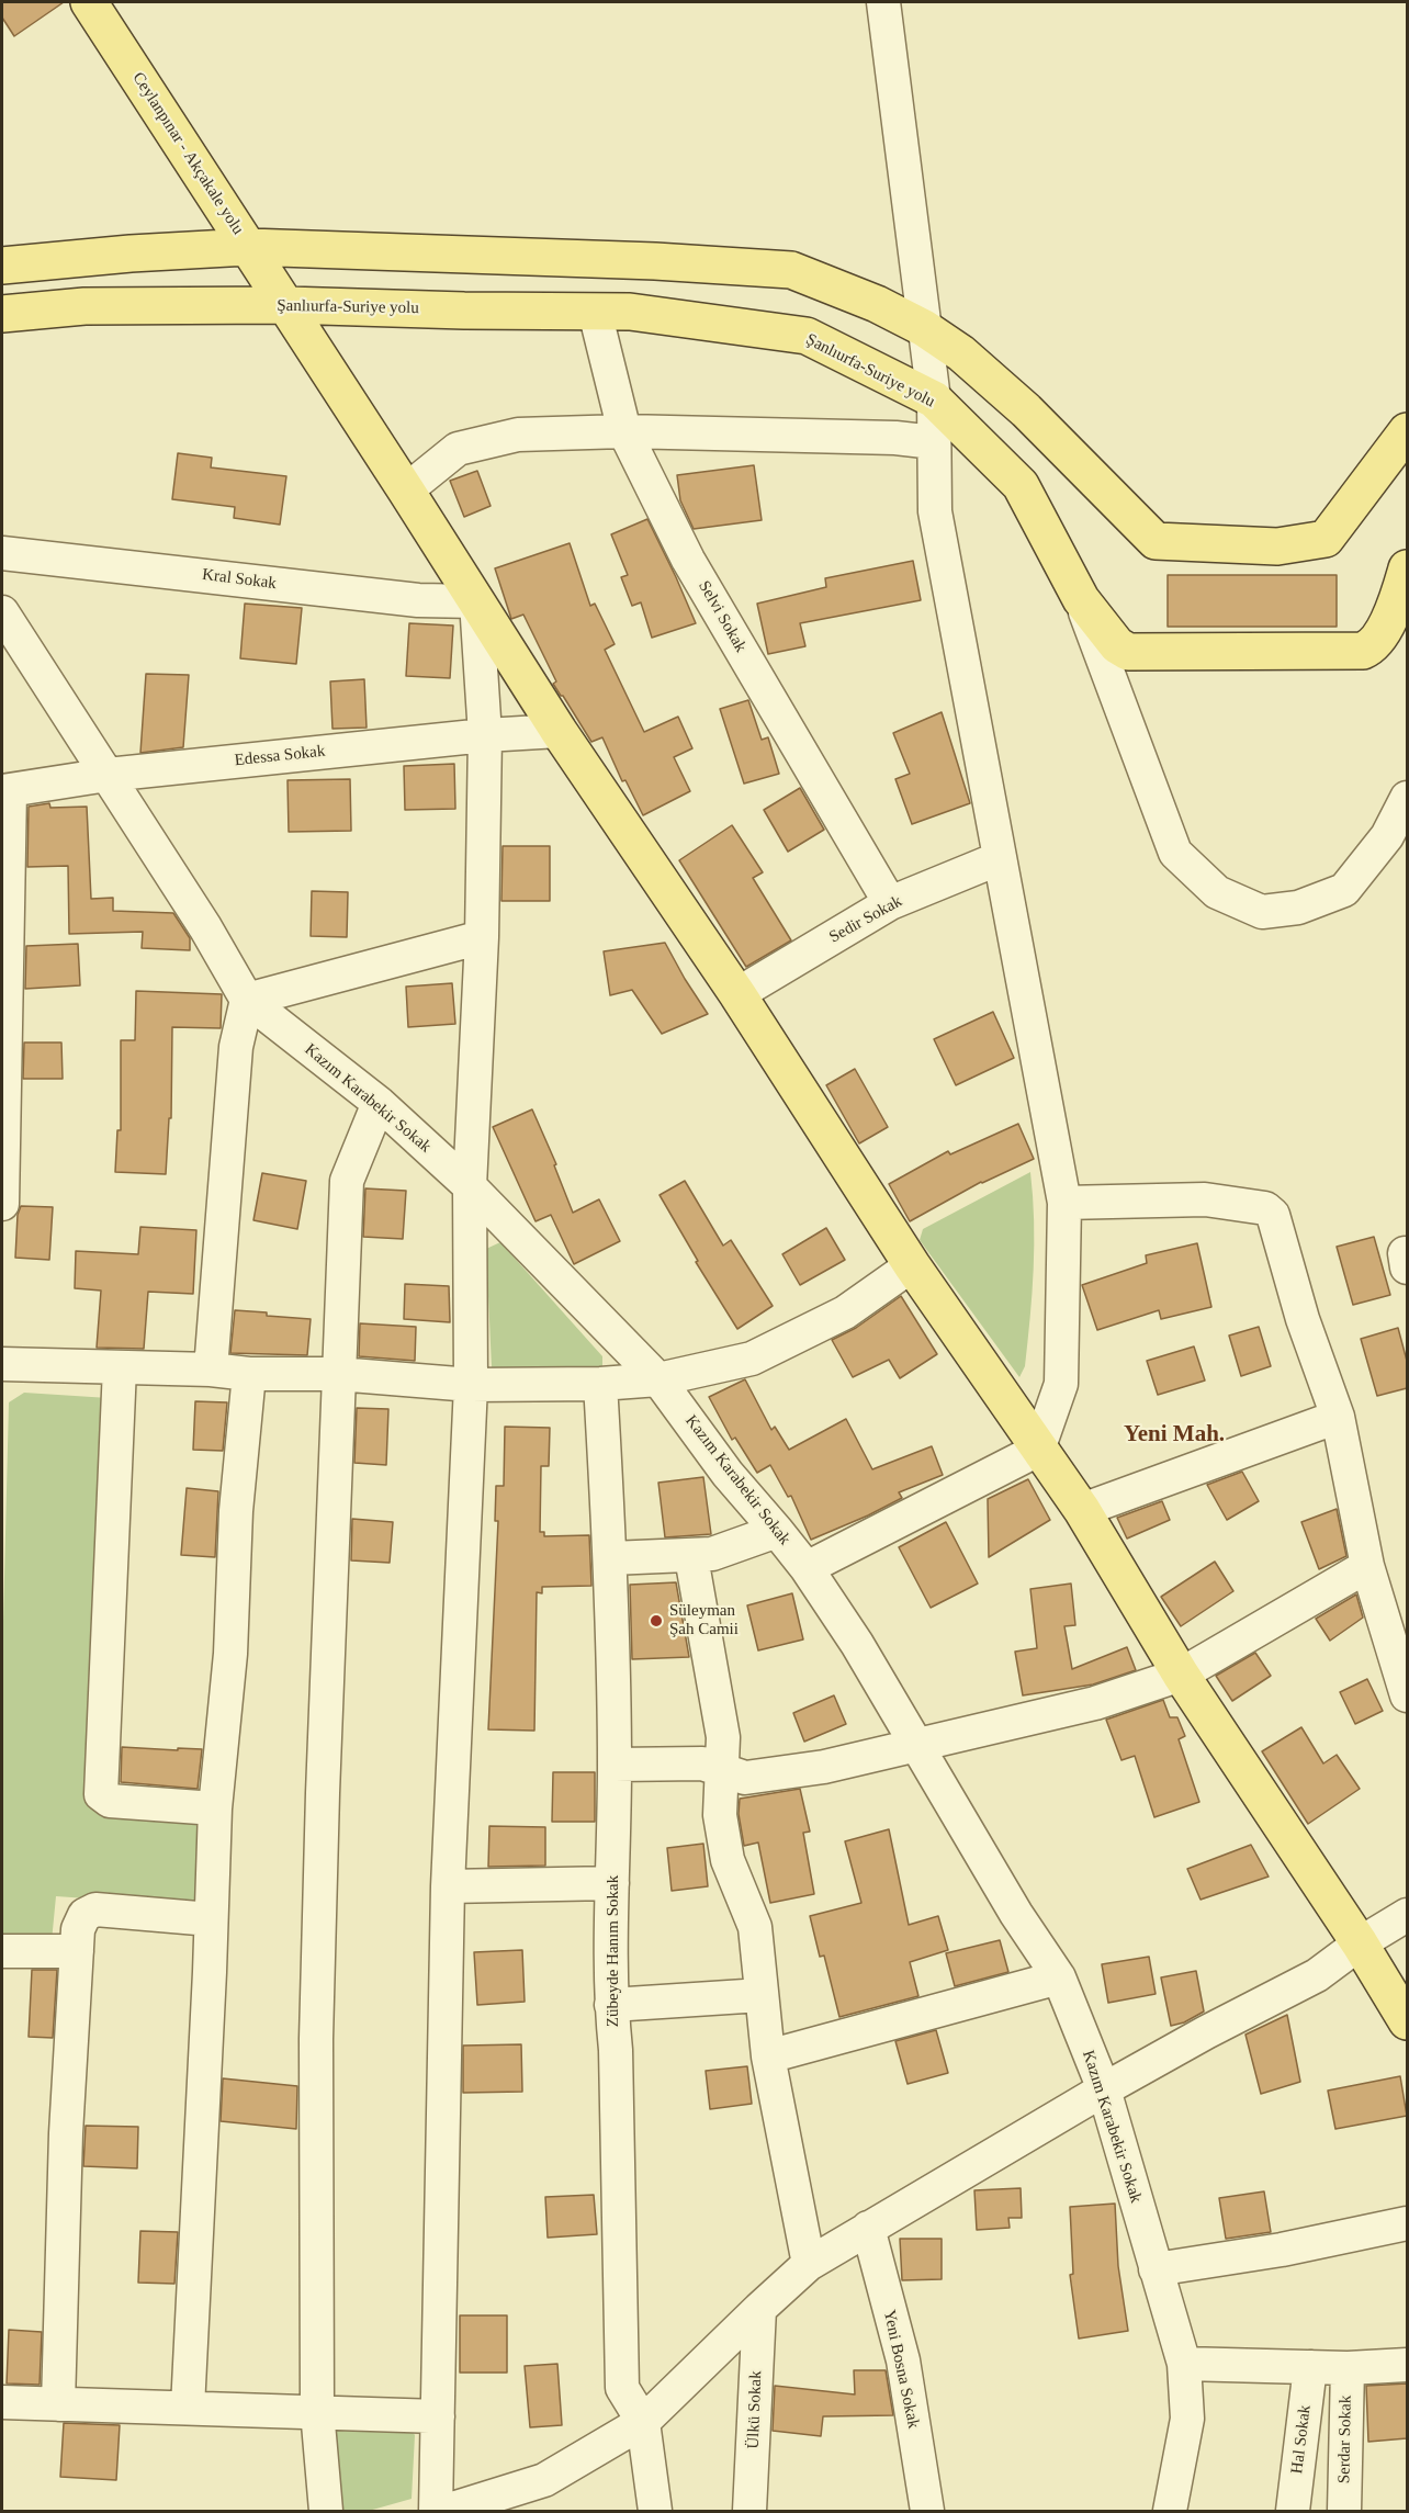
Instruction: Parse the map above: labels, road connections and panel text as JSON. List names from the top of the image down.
{
  "streets": {
    "main road": ["Ceylanpınar - Akçakale yolu", "Şanlıurfa-Suriye yolu"],
    "street": [
      "Kral Sokak",
      "Selvi Sokak",
      "Edessa Sokak",
      "Sedir Sokak",
      "Kazım Karabekir Sokak",
      "Zübeyde Hanım Sokak",
      "Yeni Bosna Sokak",
      "Ülkü Sokak",
      "Hal Sokak",
      "Serdar Sokak"
    ]
  },
  "crossings": [
    ["Ceylanpınar - Akçakale yolu", "Şanlıurfa-Suriye yolu"],
    ["Ceylanpınar - Akçakale yolu", "Kral Sokak"],
    ["Ceylanpınar - Akçakale yolu", "Edessa Sokak"],
    ["Ceylanpınar - Akçakale yolu", "Sedir Sokak"],
    ["Şanlıurfa-Suriye yolu", "Selvi Sokak"],
    ["Selvi Sokak", "Sedir Sokak"],
    ["Edessa Sokak", "Kazım Karabekir Sokak"]
  ],
  "districts": ["Yeni Mah."],
  "places": ["Süleyman Şah Camii"]
}
